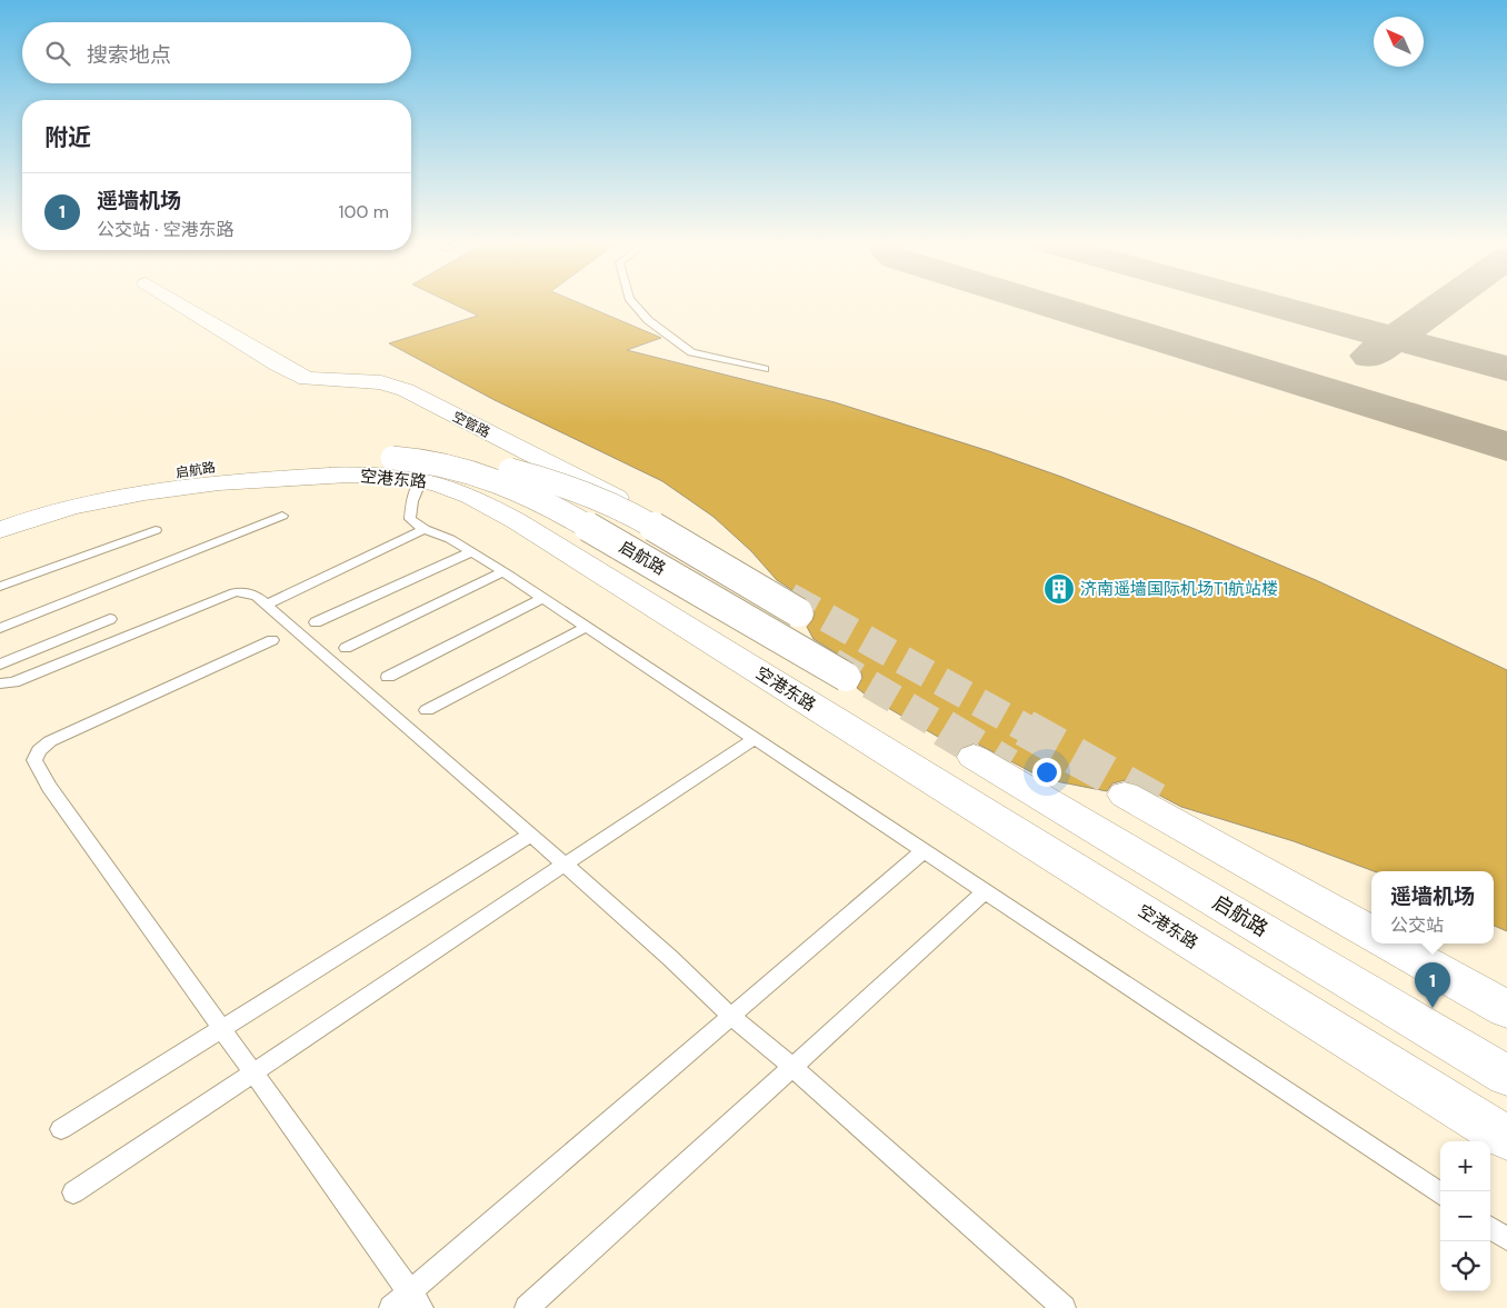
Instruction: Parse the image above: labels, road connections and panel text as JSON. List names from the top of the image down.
{
  "streets": {
    "main road": ["空管路", "启航路", "空港东路"]
  },
  "crossings": [
    ["空管路", "启航路"],
    ["启航路", "空港东路"]
  ],
  "places": {
    "building": ["济南遥墙国际机场T1航站楼"]
  },
  "north": "top left",
  "page": {
    "search": "搜索地点",
    "heading": "附近",
    "list": [
      {
        "mark": "1",
        "name": "遥墙机场",
        "note": "公交站 · 空港东路",
        "value": "100 m"
      }
    ],
    "popup": ["遥墙机场", "公交站"],
    "pins": "1",
    "map_buttons": ["+", "−"]
  }
}
